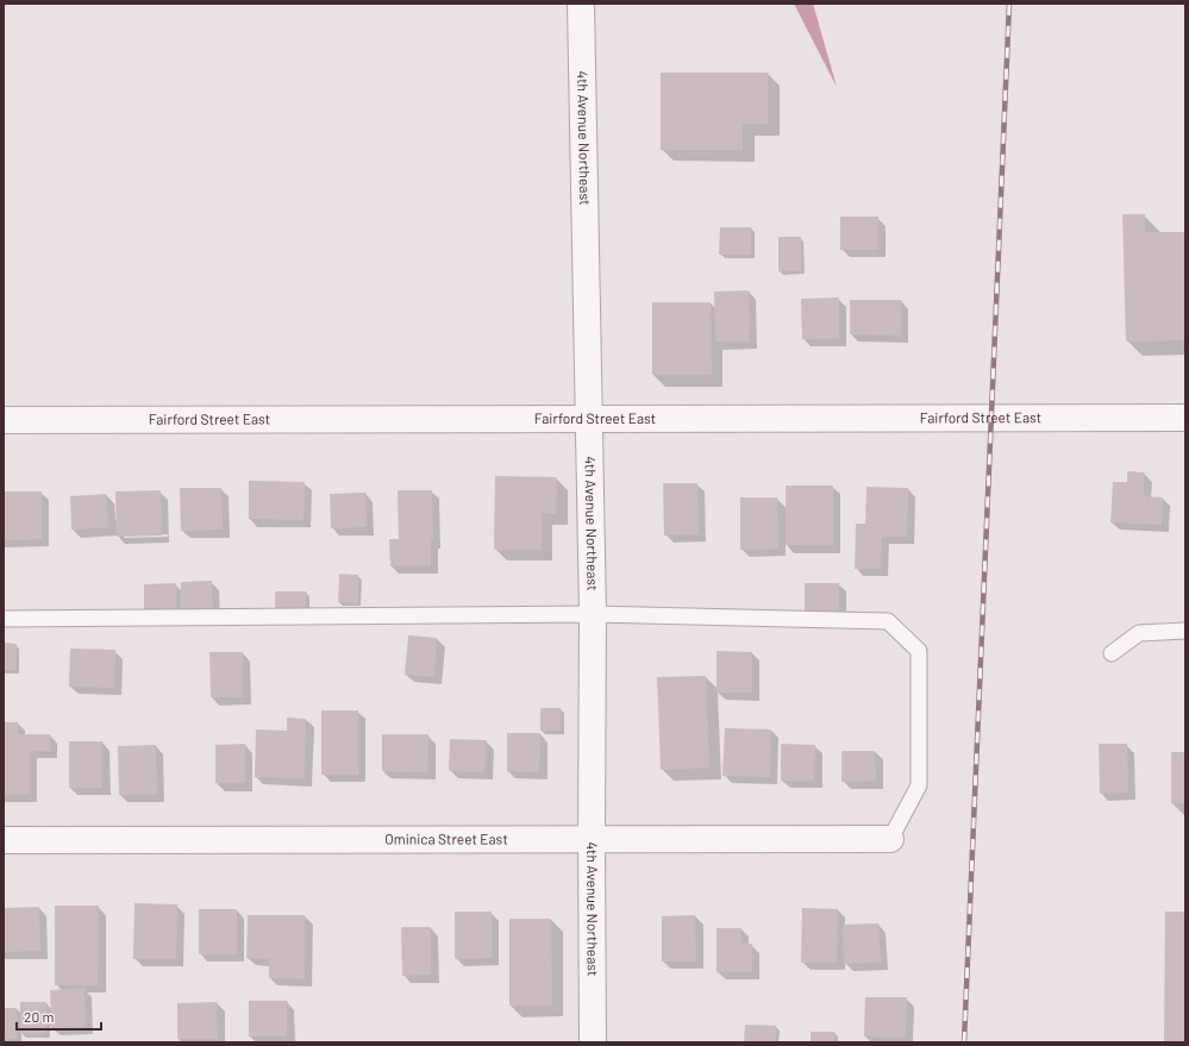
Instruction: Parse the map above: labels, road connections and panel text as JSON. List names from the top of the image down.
{
  "streets": {
    "street": ["4th Avenue Northeast", "Fairford Street East", "Ominica Street East"]
  },
  "crossings": [
    ["4th Avenue Northeast", "Fairford Street East"],
    ["4th Avenue Northeast", "Ominica Street East"]
  ],
  "scale_bar": "20 m"
}
